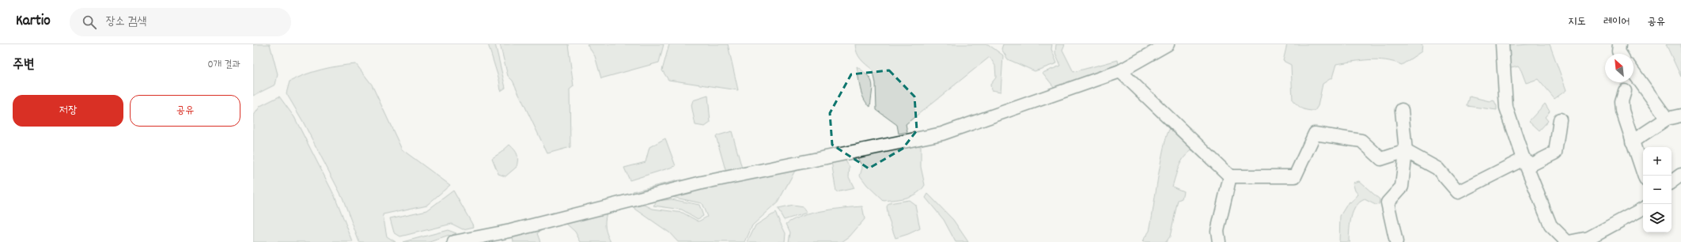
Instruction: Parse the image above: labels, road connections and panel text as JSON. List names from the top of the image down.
{
  "north": "top left",
  "page": {
    "header": "Kartio",
    "search": "장소 검색",
    "nav": ["지도", "레이어", "공유"],
    "heading": ["주변", "0개 결과"],
    "buttons": ["저장", "공유"],
    "map_buttons": ["+", "−"]
  }
}
